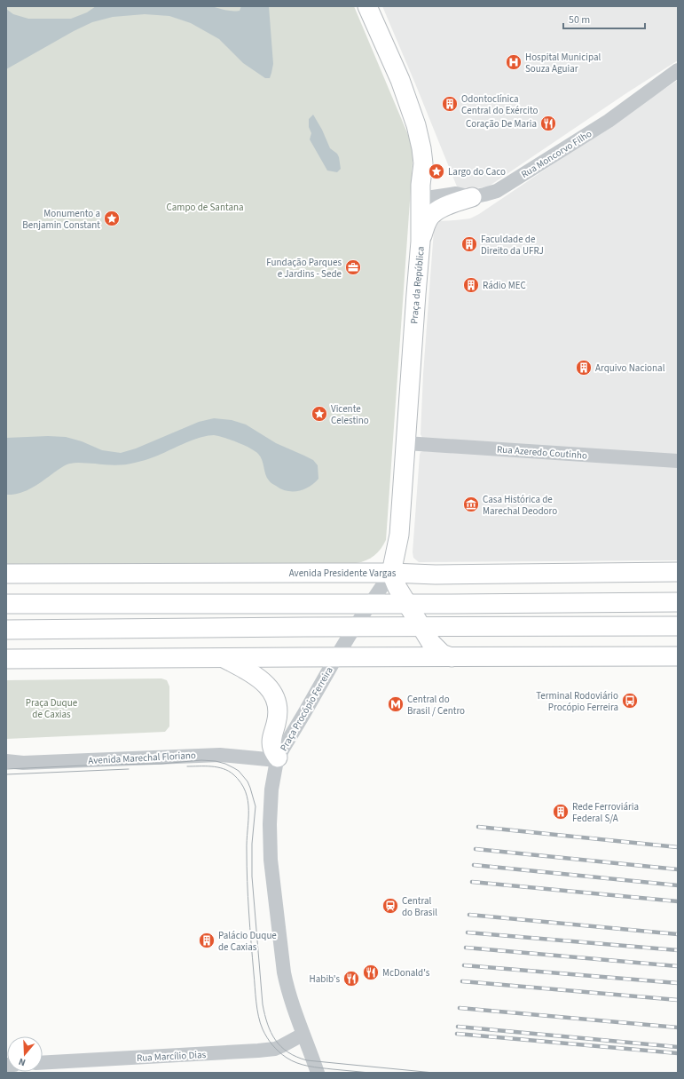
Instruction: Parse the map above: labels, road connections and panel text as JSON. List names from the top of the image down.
{
  "streets": {
    "main road": ["Praça da República", "Avenida Presidente Vargas"],
    "street": [
      "Rua Moncorvo Filho",
      "Rua Azeredo Coutinho",
      "Praça Procópio Ferreira",
      "Avenida Marechal Floriano",
      "Rua Marcílio Dias"
    ]
  },
  "crossings": [
    ["Rua Moncorvo Filho", "Praça da República"],
    ["Praça da República", "Rua Azeredo Coutinho"],
    ["Praça da República", "Avenida Presidente Vargas"],
    ["Praça da República", "Praça Procópio Ferreira"],
    ["Avenida Presidente Vargas", "Praça Procópio Ferreira"],
    ["Praça Procópio Ferreira", "Avenida Marechal Floriano"],
    ["Praça Procópio Ferreira", "Rua Marcílio Dias"]
  ],
  "parks": ["Campo de Santana", "Praça Duque de Caxias"],
  "places": {
    "hospital": ["Hospital Municipal Souza Aguiar"],
    "building": [
      "Odontoclínica Central do Exército",
      "Faculdade de Direito da UFRJ",
      "Rádio MEC",
      "Arquivo Nacional",
      "Rede Ferroviária Federal S/A",
      "Palácio Duque de Caxias"
    ],
    "restaurant": ["Coração De Maria", "McDonald's", "Habib's"],
    "place": ["Largo do Caco", "Monumento a Benjamin Constant", "Vicente Celestino"],
    "office": ["Fundação Parques e Jardins - Sede"],
    "museum": ["Casa Histórica de Marechal Deodoro"],
    "bus stop": ["Terminal Rodoviário Procópio Ferreira"],
    "metro station": ["Central do Brasil / Centro"],
    "station": ["Central do Brasil"]
  },
  "scale_bar": "50 m",
  "north": "bottom"
}
